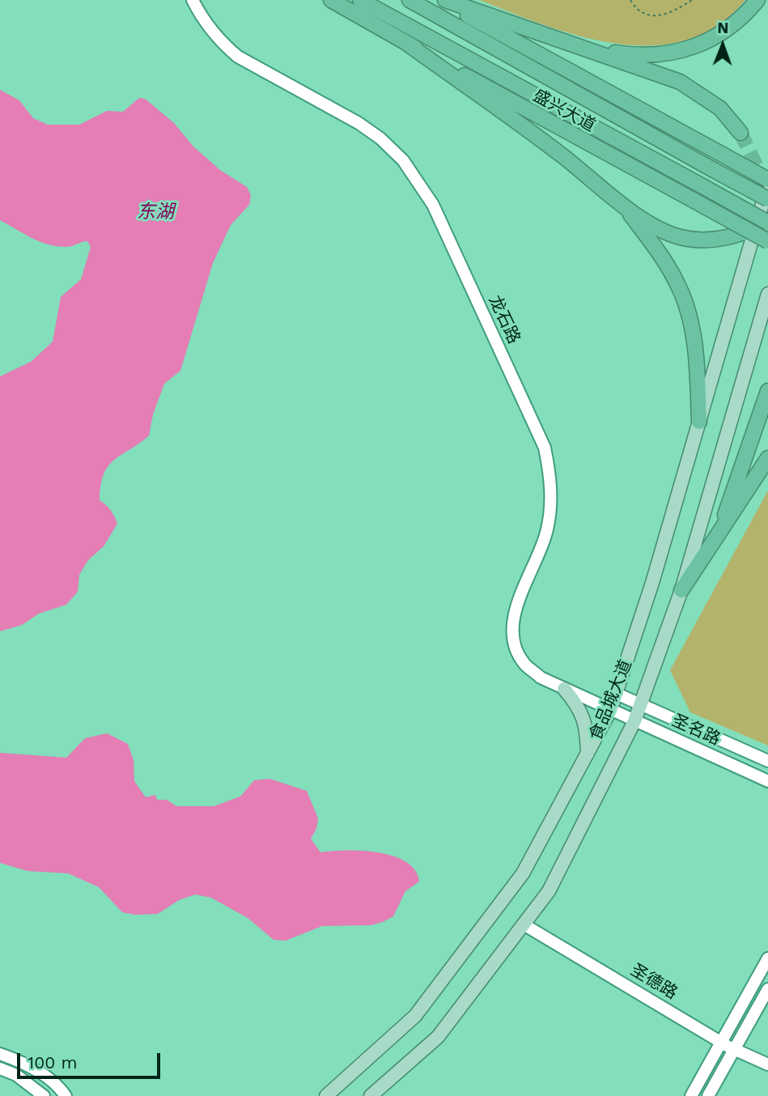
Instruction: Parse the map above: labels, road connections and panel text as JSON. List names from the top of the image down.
{
  "streets": {
    "highway": ["盛兴大道"],
    "main road": ["食品城大道"],
    "street": ["龙石路", "圣名路", "圣德路"]
  },
  "crossings": [
    ["盛兴大道", "食品城大道"],
    ["龙石路", "食品城大道"],
    ["龙石路", "圣名路"],
    ["食品城大道", "圣名路"],
    ["食品城大道", "圣德路"]
  ],
  "water": ["东湖"],
  "scale_bar": "100 m",
  "north": "top"
}
